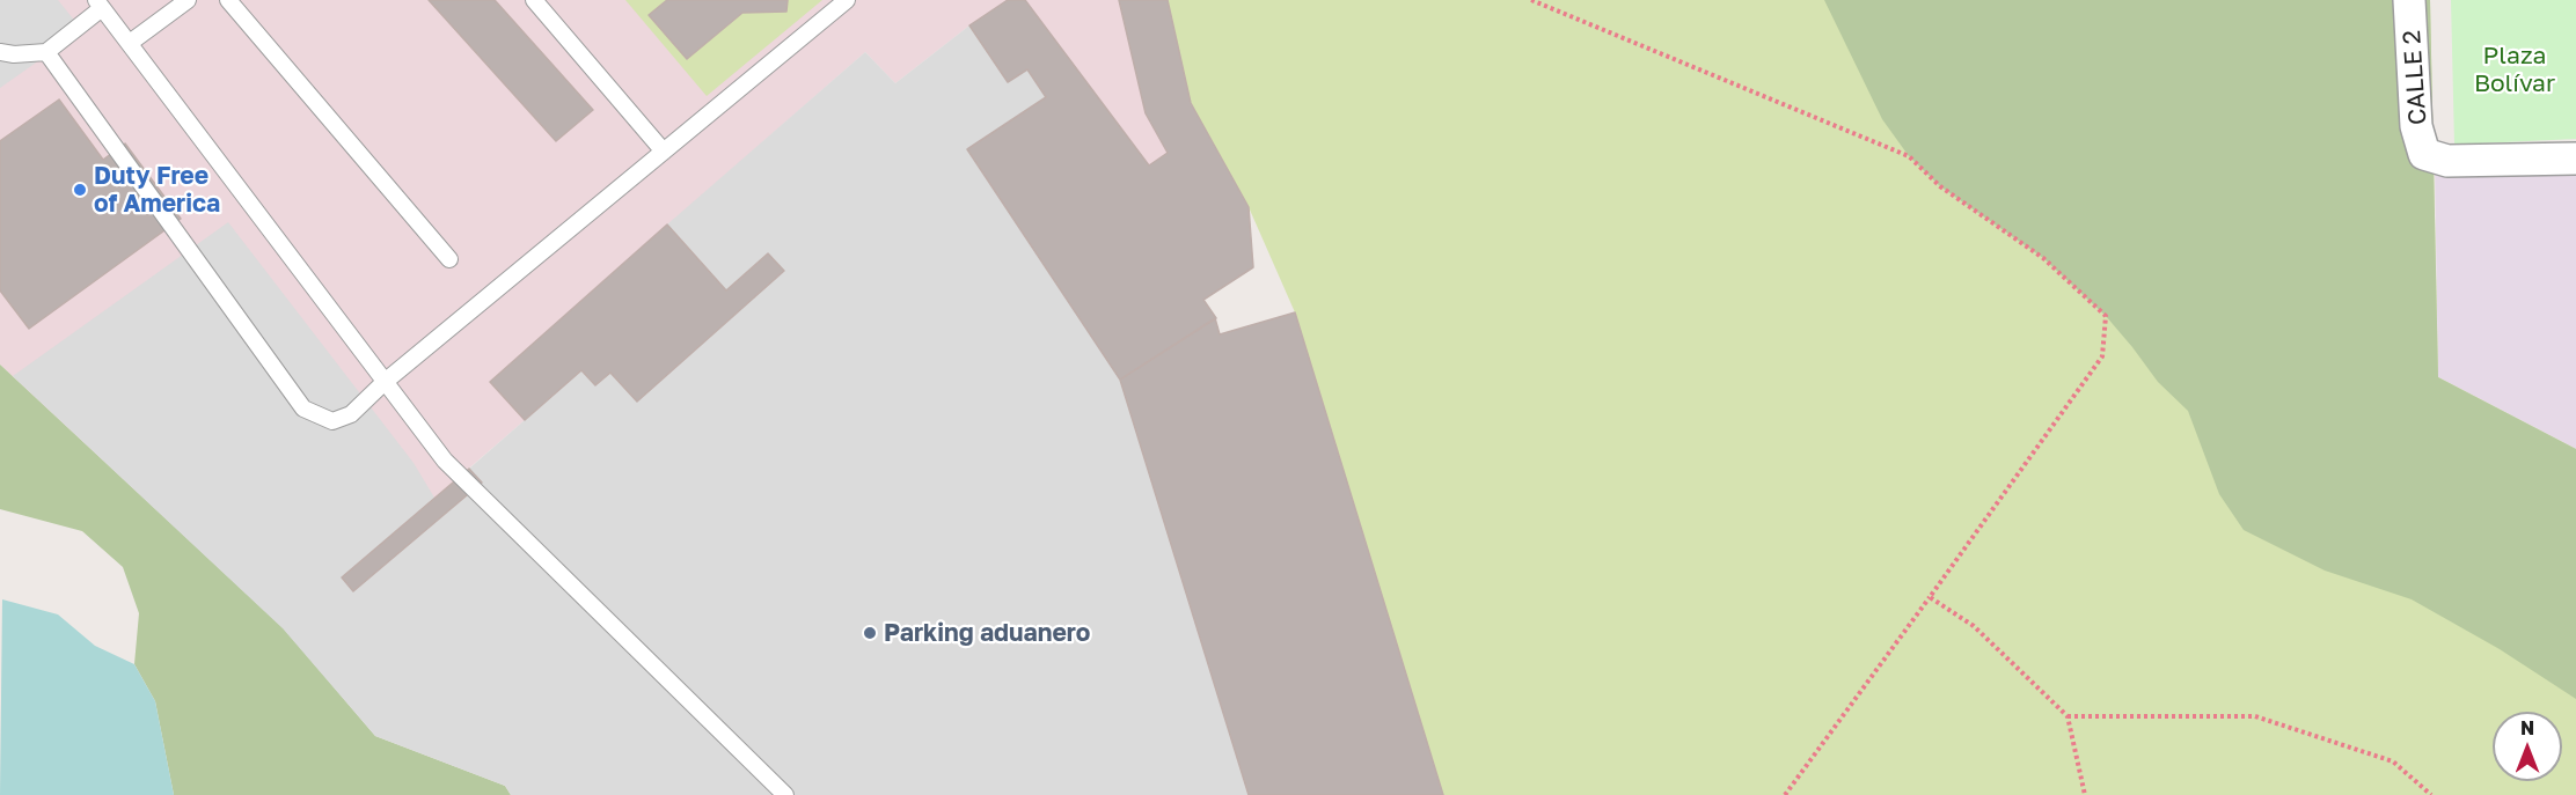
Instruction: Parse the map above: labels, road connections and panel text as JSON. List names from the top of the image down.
{
  "streets": {
    "street": ["CALLE 2"]
  },
  "parks": ["Plaza Bolívar"],
  "places": ["Duty Free of America", "Parking aduanero"],
  "north": "top"
}
